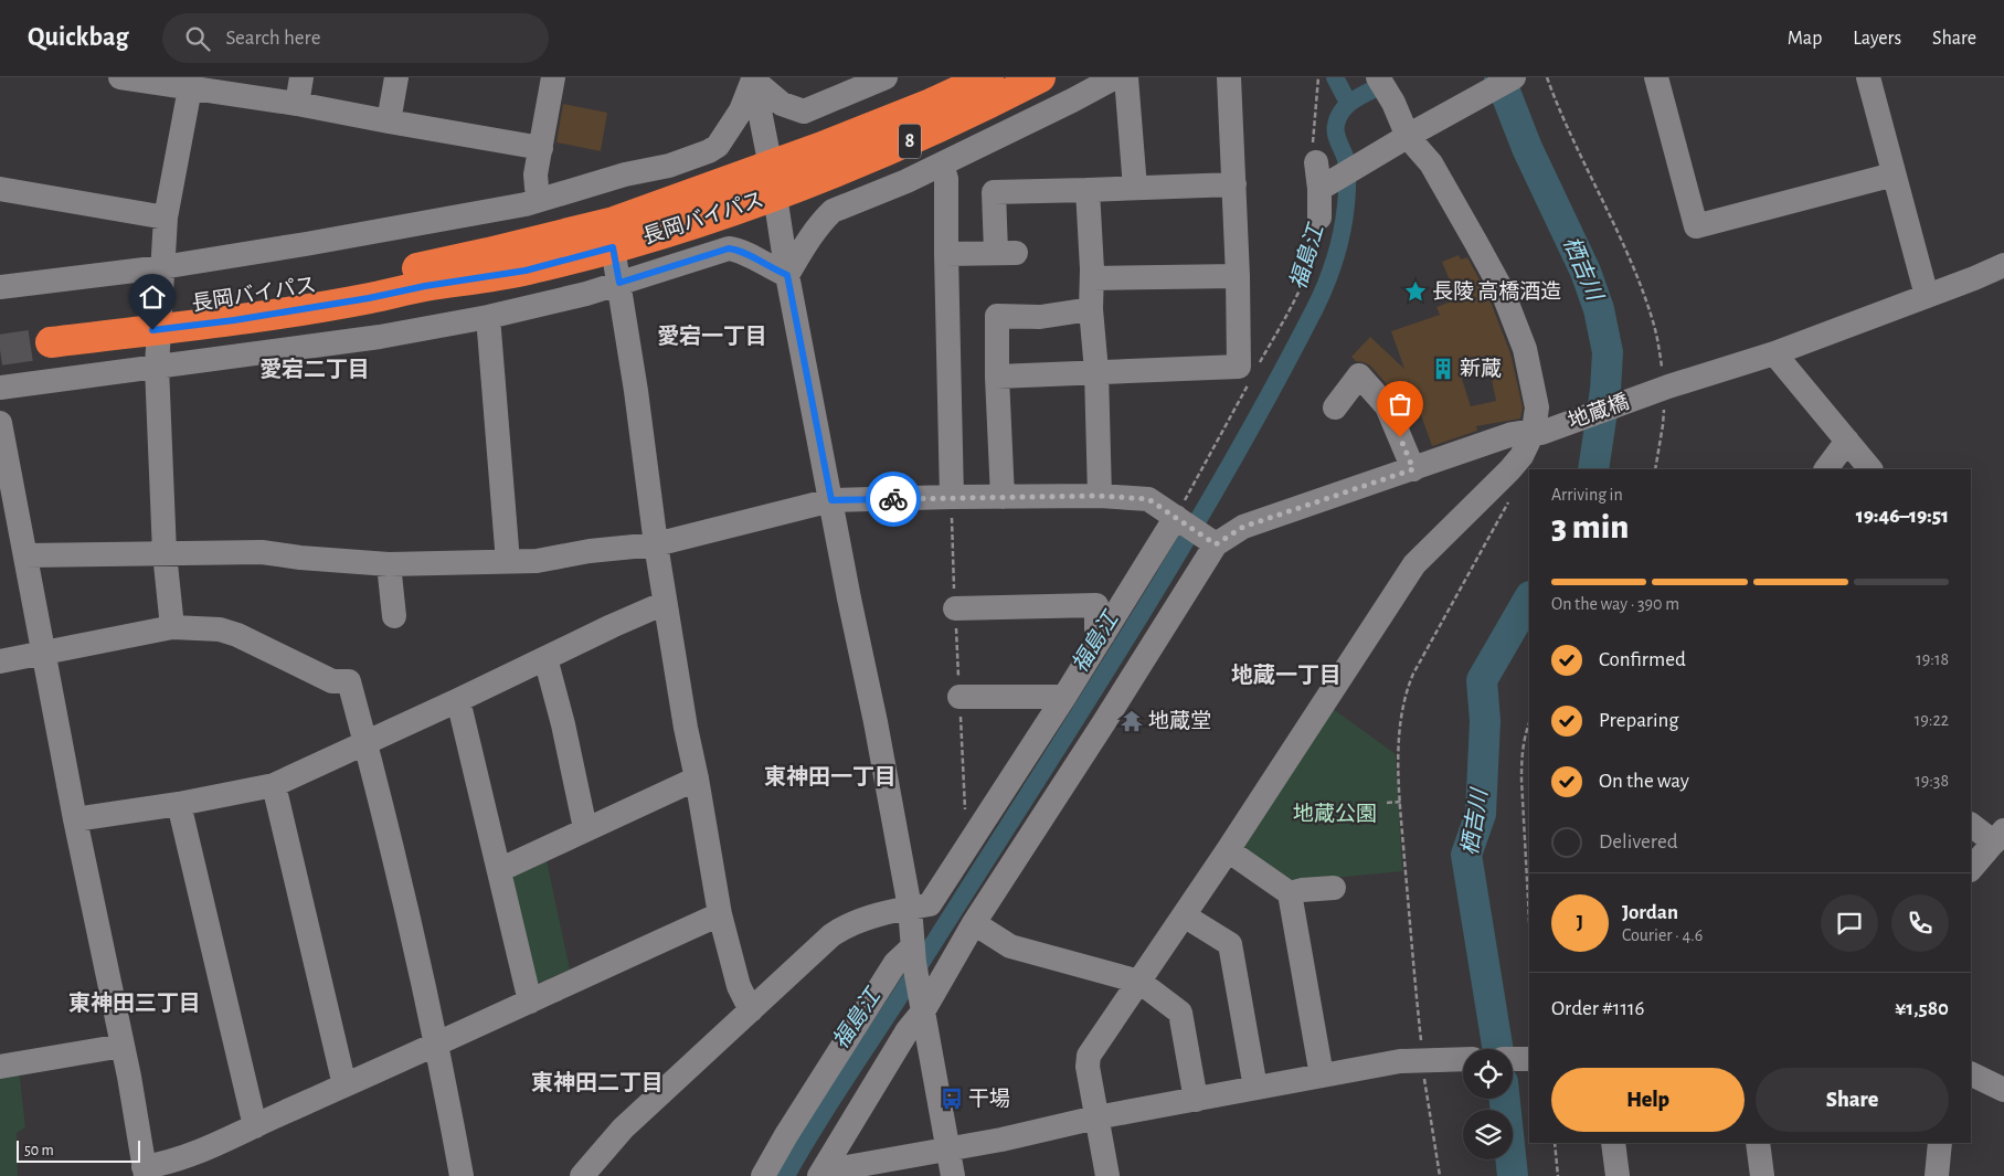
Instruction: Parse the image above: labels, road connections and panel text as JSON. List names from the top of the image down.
{
  "streets": {
    "highway": ["8", "長岡バイパス"],
    "street": ["地蔵橋"]
  },
  "districts": [
    "愛宕一丁目",
    "愛宕二丁目",
    "地蔵一丁目",
    "東神田一丁目",
    "東神田三丁目",
    "東神田二丁目"
  ],
  "water": ["福島江", "栖吉川"],
  "parks": ["地蔵公園"],
  "places": {
    "place": ["長陵 高橋酒造"],
    "building": ["新蔵"],
    "temple": ["地蔵堂"],
    "bus stop": ["干場"]
  },
  "scale_bar": "50 m",
  "page": {
    "header": "Quickbag",
    "search": "Search here",
    "nav": ["Map", "Layers", "Share"],
    "heading": ["3 min", "Arriving in", "19:46–19:51"],
    "panel": [
      "Jordan",
      "Courier · 4.6",
      "Order #1116",
      "¥1,580"
    ],
    "bar": "On the way · 390 m",
    "list": [
      ["Confirmed", "19:18"],
      ["Preparing", "19:22"],
      ["On the way", "19:38"],
      "Delivered"
    ],
    "round": "J",
    "buttons": ["Help", "Share"],
    "scale": "50 m"
  }
}
